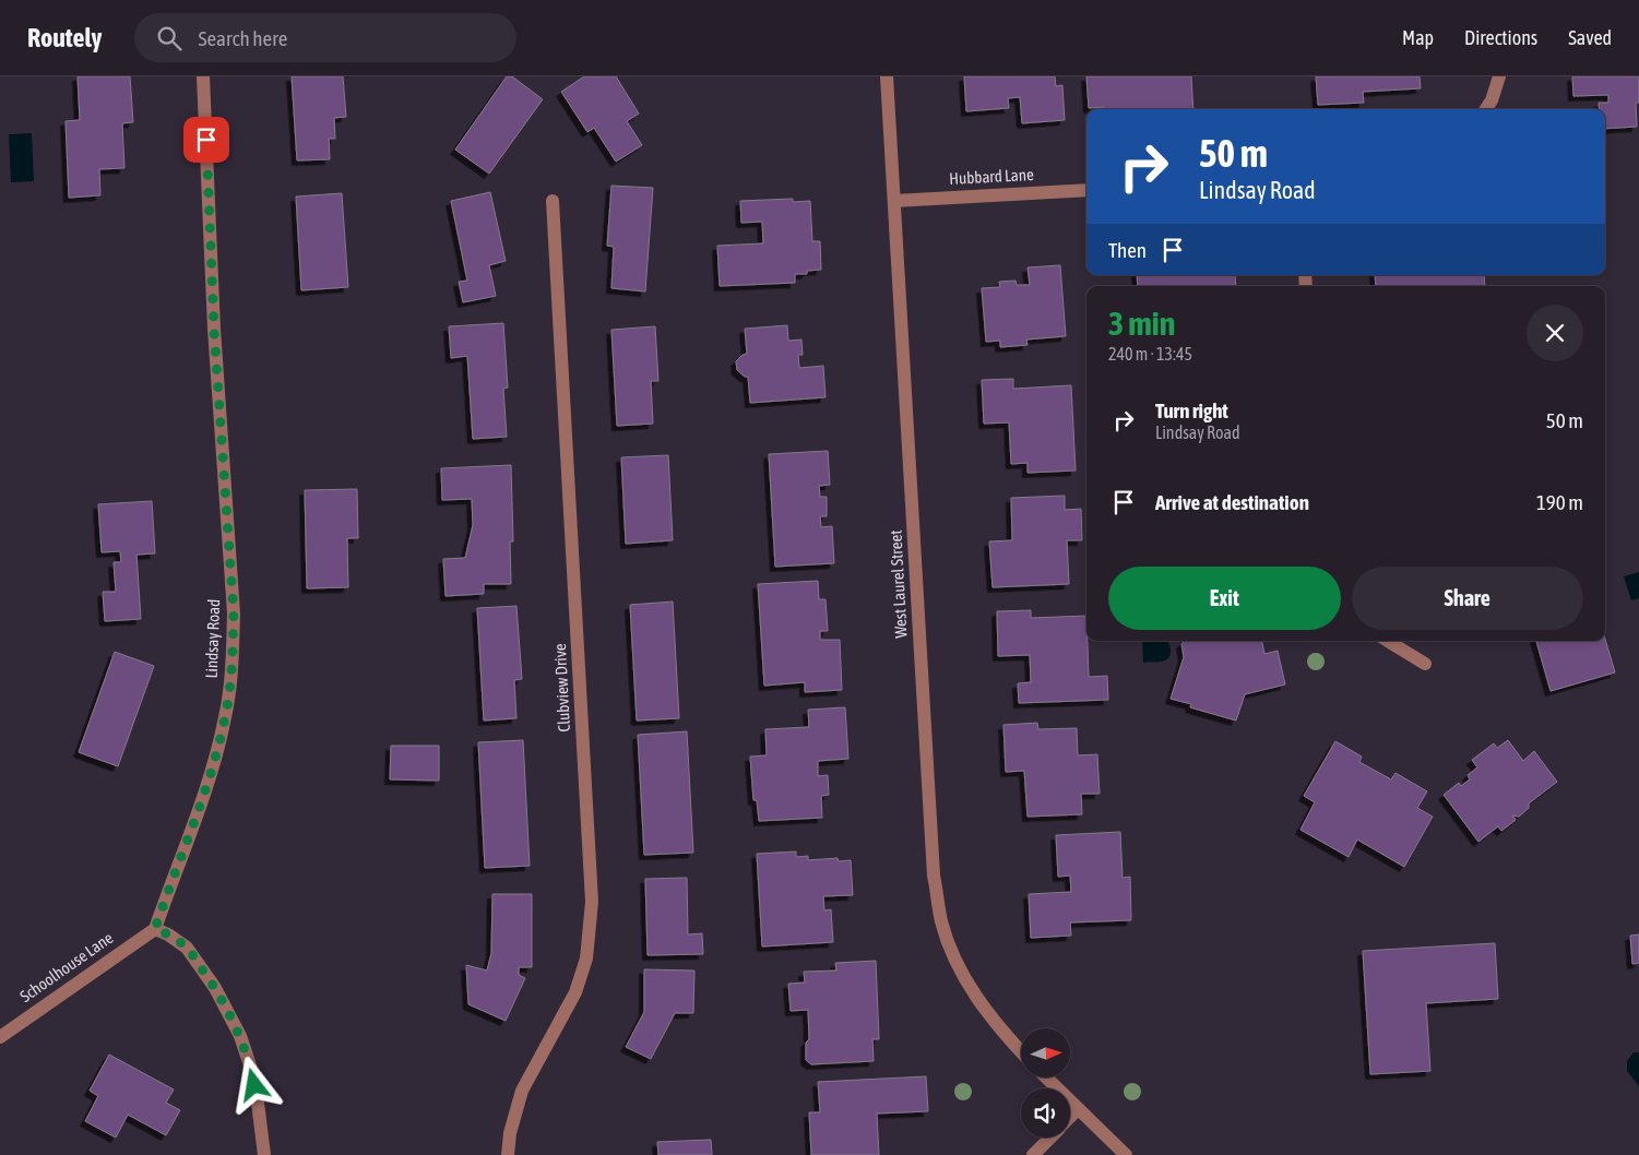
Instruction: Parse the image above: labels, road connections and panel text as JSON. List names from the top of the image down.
{
  "streets": {
    "street": [
      "Hubbard Lane",
      "West Laurel Street",
      "Lindsay Road",
      "Clubview Drive",
      "Schoolhouse Lane"
    ]
  },
  "crossings": [
    ["Hubbard Lane", "West Laurel Street"],
    ["Lindsay Road", "Schoolhouse Lane"]
  ],
  "north": "right",
  "page": {
    "header": "Routely",
    "search": "Search here",
    "nav": ["Map", "Directions", "Saved"],
    "turn": ["50 m", "Lindsay Road"],
    "then": "Then",
    "heading": ["3 min", "240 m · 13:45"],
    "list": [
      {
        "name": "Turn right",
        "note": "Lindsay Road",
        "value": "50 m"
      },
      {
        "name": "Arrive at destination",
        "value": "190 m"
      }
    ],
    "buttons": ["Exit", "Share"]
  }
}
